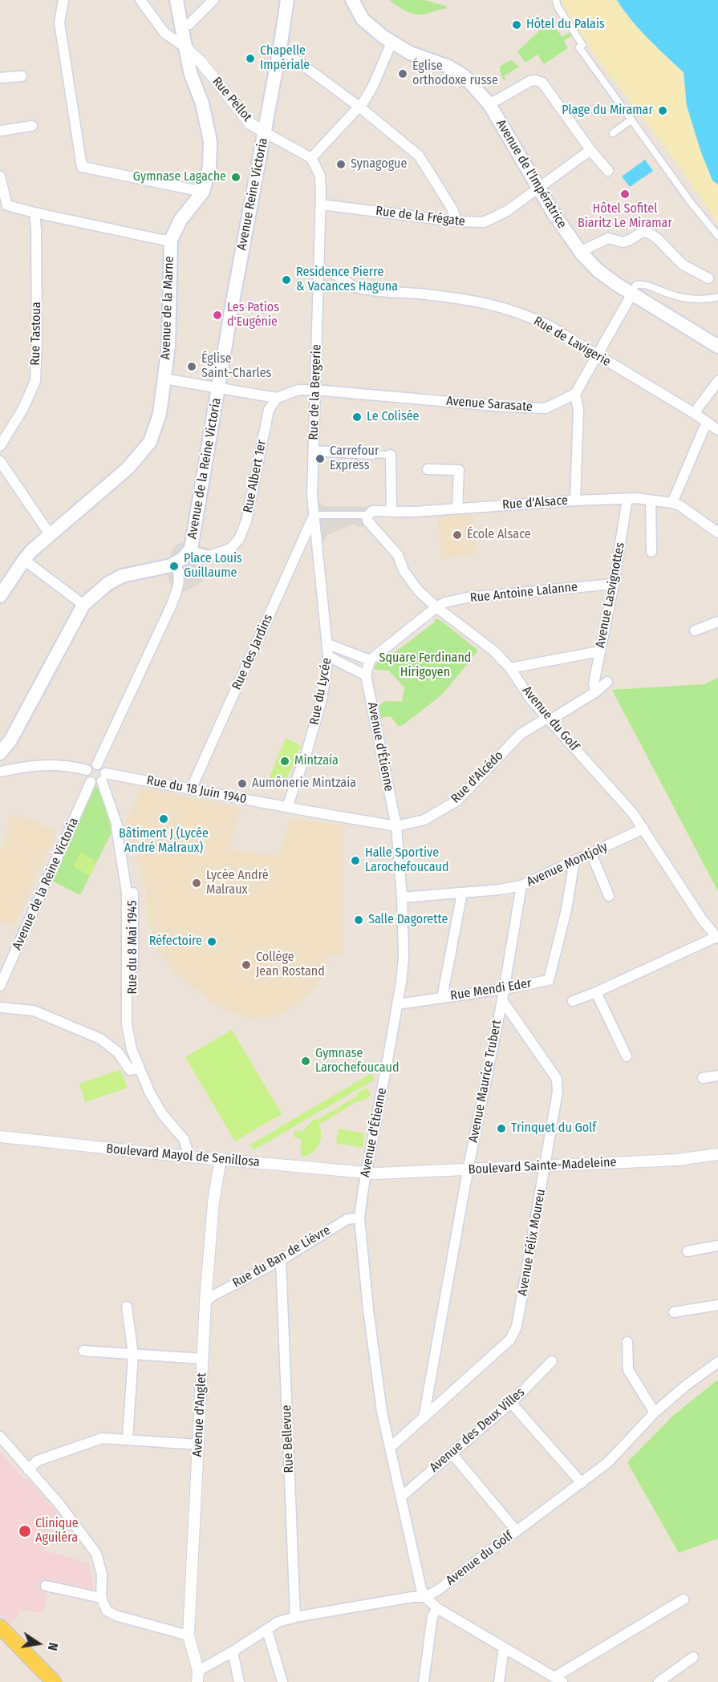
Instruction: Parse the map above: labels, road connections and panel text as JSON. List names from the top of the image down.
{
  "streets": {
    "main road": [
      "Avenue de l'Impératrice",
      "Avenue Reine Victoria",
      "Avenue de la Marne",
      "Avenue de la Reine Victoria"
    ],
    "street": [
      "Rue Pellot",
      "Rue de la Frégate",
      "Rue Tastoua",
      "Rue de Lavigerie",
      "Rue de la Bergerie",
      "Avenue Sarasate",
      "Rue Albert 1er",
      "Rue d'Alsace",
      "Rue Antoine Lalanne",
      "Avenue Lasvignottes",
      "Rue des Jardins",
      "Rue du Lycée",
      "Avenue du Golf",
      "Avenue d'Étienne",
      "Rue d'Alcédo",
      "Rue du 18 Juin 1940",
      "Avenue Montjoly",
      "Rue du 8 Mai 1945",
      "Rue Mendi Eder",
      "Avenue Maurice Trubert",
      "Boulevard Mayol de Senillosa",
      "Boulevard Sainte-Madeleine",
      "Avenue Félix Moureu",
      "Rue du Ban de Liévre",
      "Avenue d'Anglet",
      "Avenue des Deux Villes",
      "Rue Bellevue"
    ]
  },
  "crossings": [
    ["Rue Pellot", "Avenue Reine Victoria"],
    ["Rue Pellot", "Avenue de la Marne"],
    ["Avenue de l'Impératrice", "Rue de la Frégate"],
    ["Avenue Reine Victoria", "Avenue de la Reine Victoria"],
    ["Rue de Lavigerie", "Rue de la Bergerie"],
    ["Rue de la Bergerie", "Avenue Sarasate"],
    ["Rue de la Bergerie", "Rue d'Alsace"],
    ["Rue de la Bergerie", "Rue des Jardins"],
    ["Rue de la Bergerie", "Rue du Lycée"],
    ["Avenue de la Reine Victoria", "Rue Albert 1er"],
    ["Avenue de la Reine Victoria", "Rue du 18 Juin 1940"],
    ["Avenue de la Reine Victoria", "Rue du 8 Mai 1945"],
    ["Rue d'Alsace", "Avenue Lasvignottes"],
    ["Rue d'Alsace", "Rue des Jardins"],
    ["Rue d'Alsace", "Rue du Lycée"],
    ["Rue d'Alsace", "Avenue du Golf"],
    ["Rue Antoine Lalanne", "Avenue Lasvignottes"],
    ["Rue Antoine Lalanne", "Avenue du Golf"],
    ["Rue Antoine Lalanne", "Avenue d'Étienne"],
    ["Avenue Lasvignottes", "Rue d'Alcédo"],
    ["Rue des Jardins", "Rue du Lycée"],
    ["Rue des Jardins", "Rue du 18 Juin 1940"],
    ["Rue du Lycée", "Rue d'Alcédo"],
    ["Rue du Lycée", "Rue du 18 Juin 1940"],
    ["Avenue du Golf", "Avenue d'Étienne"],
    ["Avenue du Golf", "Rue d'Alcédo"],
    ["Avenue du Golf", "Avenue Montjoly"],
    ["Avenue du Golf", "Avenue d'Anglet"],
    ["Avenue du Golf", "Rue Bellevue"],
    ["Avenue d'Étienne", "Rue d'Alcédo"],
    ["Avenue d'Étienne", "Avenue Montjoly"],
    ["Avenue d'Étienne", "Rue Mendi Eder"],
    ["Avenue d'Étienne", "Boulevard Mayol de Senillosa"],
    ["Avenue d'Étienne", "Boulevard Sainte-Madeleine"],
    ["Avenue d'Étienne", "Avenue Félix Moureu"],
    ["Avenue d'Étienne", "Rue du Ban de Liévre"],
    ["Avenue d'Étienne", "Avenue des Deux Villes"],
    ["Rue d'Alcédo", "Rue du 18 Juin 1940"],
    ["Rue du 18 Juin 1940", "Rue du 8 Mai 1945"],
    ["Avenue Montjoly", "Rue Mendi Eder"],
    ["Avenue Montjoly", "Avenue Maurice Trubert"],
    ["Rue du 8 Mai 1945", "Boulevard Mayol de Senillosa"],
    ["Rue Mendi Eder", "Avenue Maurice Trubert"],
    ["Avenue Maurice Trubert", "Boulevard Sainte-Madeleine"],
    ["Avenue Maurice Trubert", "Avenue Félix Moureu"],
    ["Boulevard Mayol de Senillosa", "Boulevard Sainte-Madeleine"],
    ["Boulevard Mayol de Senillosa", "Avenue d'Anglet"],
    ["Boulevard Sainte-Madeleine", "Avenue Félix Moureu"],
    ["Rue du Ban de Liévre", "Avenue d'Anglet"],
    ["Rue du Ban de Liévre", "Rue Bellevue"]
  ],
  "parks": ["Square Ferdinand Hirigoyen"],
  "places": [
    "Hôtel du Palais",
    "Chapelle Impériale",
    "Église orthodoxe russe",
    "Plage du Miramar",
    "Synagogue",
    "Gymnase Lagache",
    "Hôtel Sofitel Biaritz Le Miramar",
    "Residence Pierre & Vacances Haguna",
    "Les Patios d'Eugénie",
    "Église Saint-Charles",
    "Le Colisée",
    "Carrefour Express",
    "École Alsace",
    "Place Louis Guillaume",
    "Mintzaia",
    "Aumônerie Mintzaia",
    "Bâtiment J (Lycée André Malraux)",
    "Halle Sportive Larochefoucaud",
    "Lycée André Malraux",
    "Salle Dagorette",
    "Réfectoire",
    "Collège Jean Rostand",
    "Gymnase Larochefoucaud",
    "Trinquet du Golf",
    "Clinique Aguiléra"
  ],
  "north": "right"
}
